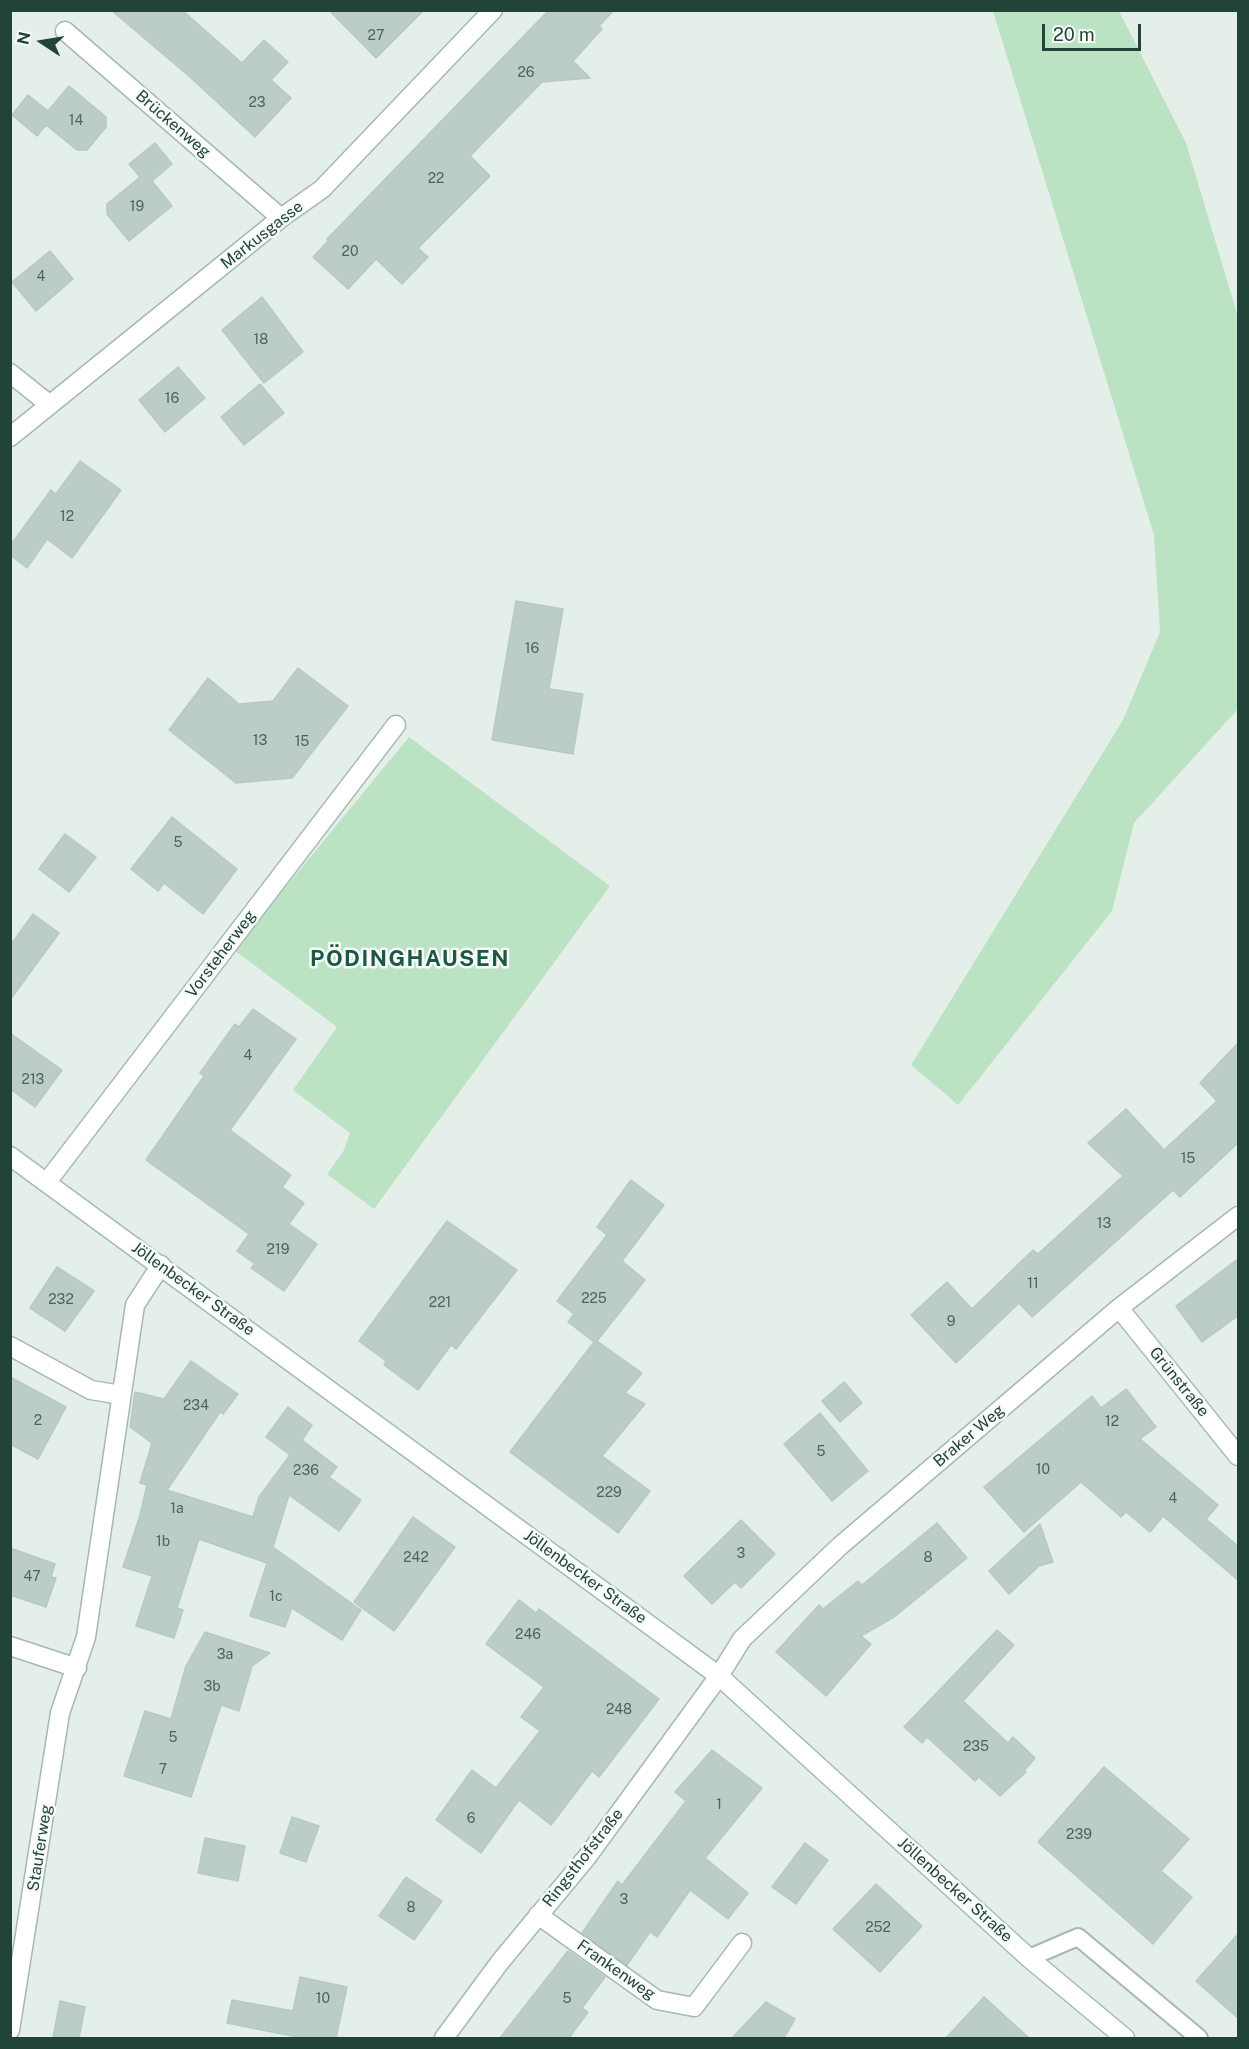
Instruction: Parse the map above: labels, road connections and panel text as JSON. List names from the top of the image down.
{
  "streets": {
    "street": [
      "Brückenweg",
      "Markusgasse",
      "Vorsteherweg",
      "Jöllenbecker Straße",
      "Grünstraße",
      "Braker Weg",
      "Stauferweg",
      "Ringsthofstraße",
      "Frankenweg"
    ]
  },
  "crossings": [
    ["Brückenweg", "Markusgasse"],
    ["Vorsteherweg", "Jöllenbecker Straße"],
    ["Jöllenbecker Straße", "Braker Weg"],
    ["Jöllenbecker Straße", "Stauferweg"],
    ["Jöllenbecker Straße", "Ringsthofstraße"],
    ["Grünstraße", "Braker Weg"],
    ["Braker Weg", "Ringsthofstraße"],
    ["Ringsthofstraße", "Frankenweg"]
  ],
  "districts": ["PÖDINGHAUSEN"],
  "house_numbers": [
    "27",
    "26",
    "23",
    "14",
    "22",
    "19",
    "20",
    "4",
    "18",
    "16",
    "12",
    "16",
    "13",
    "15",
    "5",
    "4",
    "213",
    "15",
    "13",
    "219",
    "11",
    "225",
    "232",
    "221",
    "9",
    "234",
    "2",
    "12",
    "5",
    "10",
    "236",
    "229",
    "4",
    "1a",
    "1b",
    "3",
    "242",
    "8",
    "47",
    "1c",
    "246",
    "3a",
    "3b",
    "248",
    "5",
    "235",
    "7",
    "1",
    "6",
    "239",
    "3",
    "8",
    "252",
    "10",
    "5"
  ],
  "scale_bar": "20 m",
  "north": "left"
}
